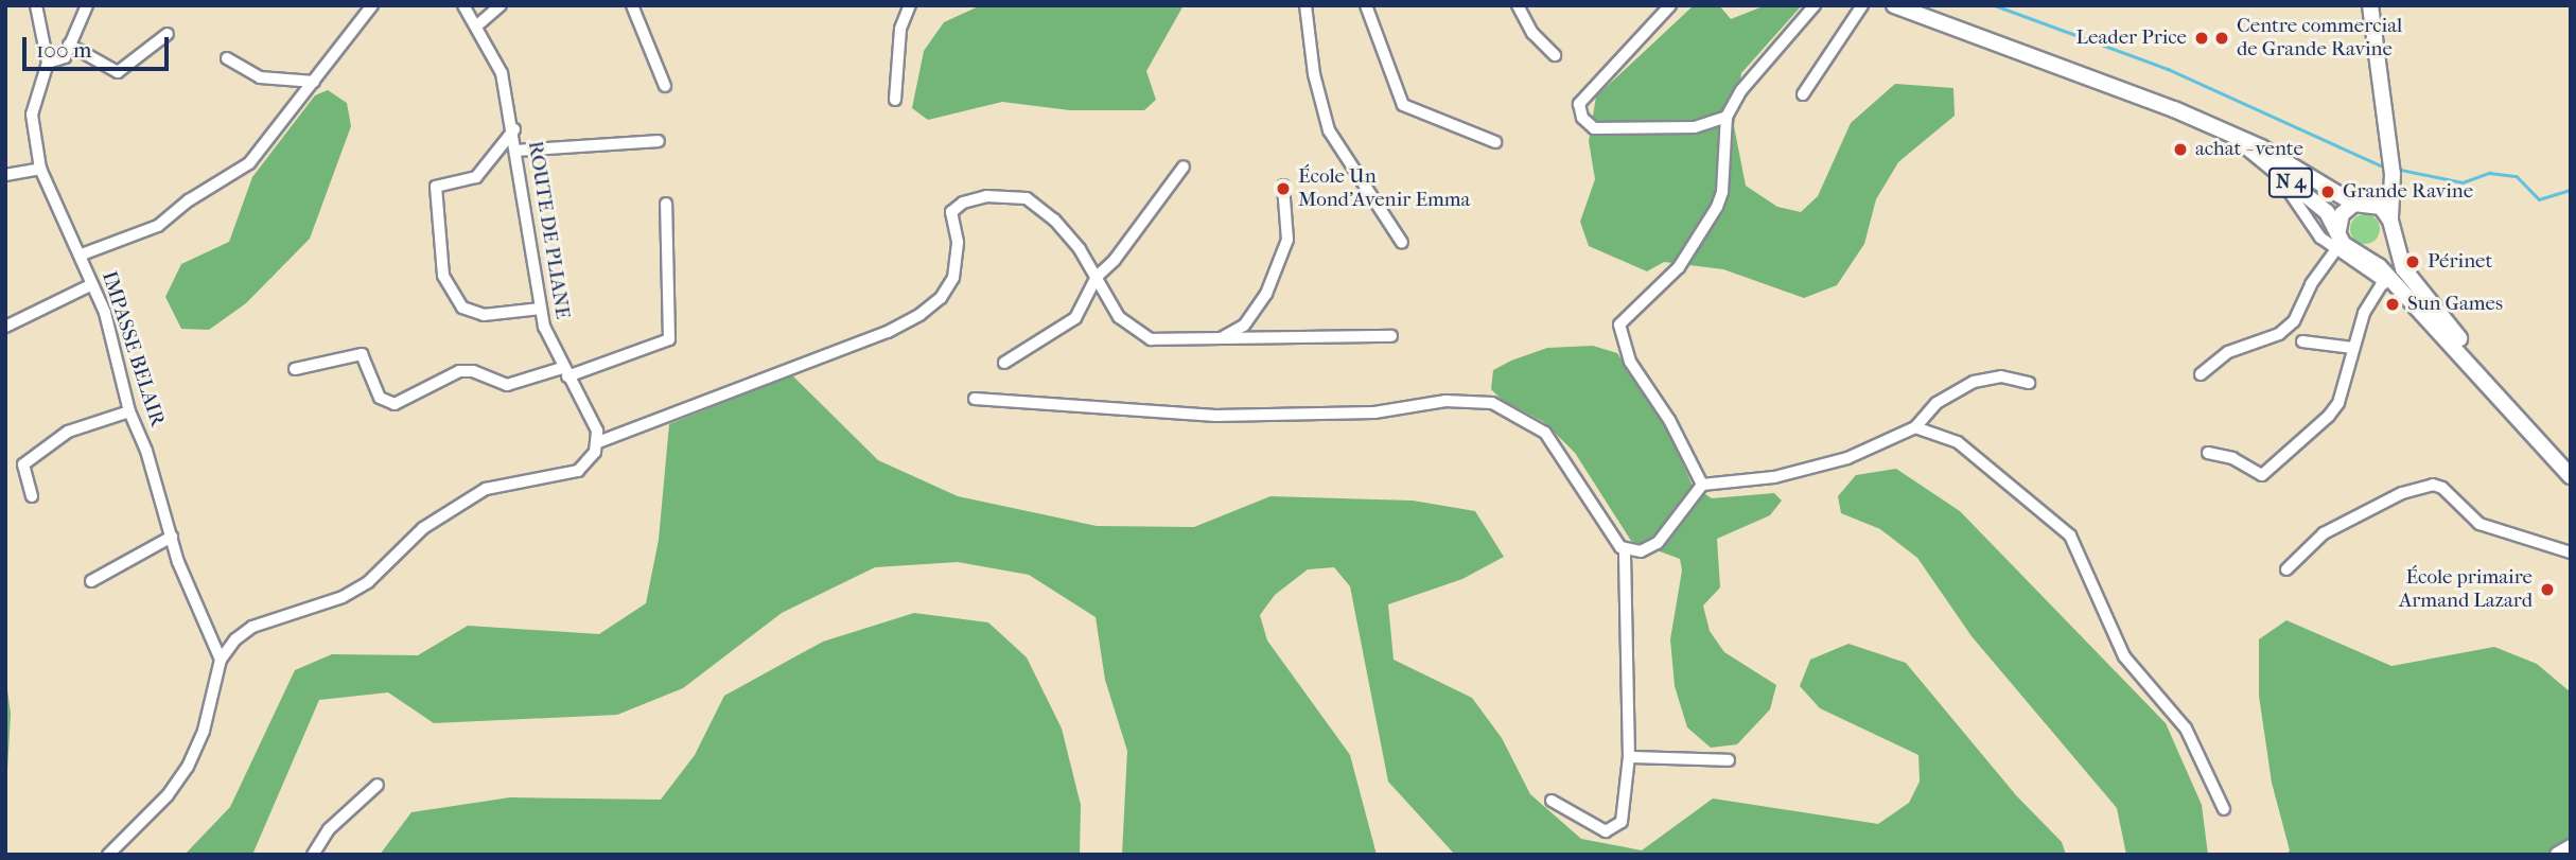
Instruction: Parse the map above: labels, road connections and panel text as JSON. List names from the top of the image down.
{
  "streets": {
    "main road": ["N 4"],
    "street": ["ROUTE DE PLIANE", "IMPASSE BELAIR"]
  },
  "places": [
    "Leader Price",
    "Centre commercial de Grande Ravine",
    "achat - vente",
    "École Un Mond'Avenir Emma",
    "Grande Ravine",
    "Périnet",
    "Sun Games",
    "École primaire Armand Lazard"
  ],
  "scale_bar": "100 m"
}
